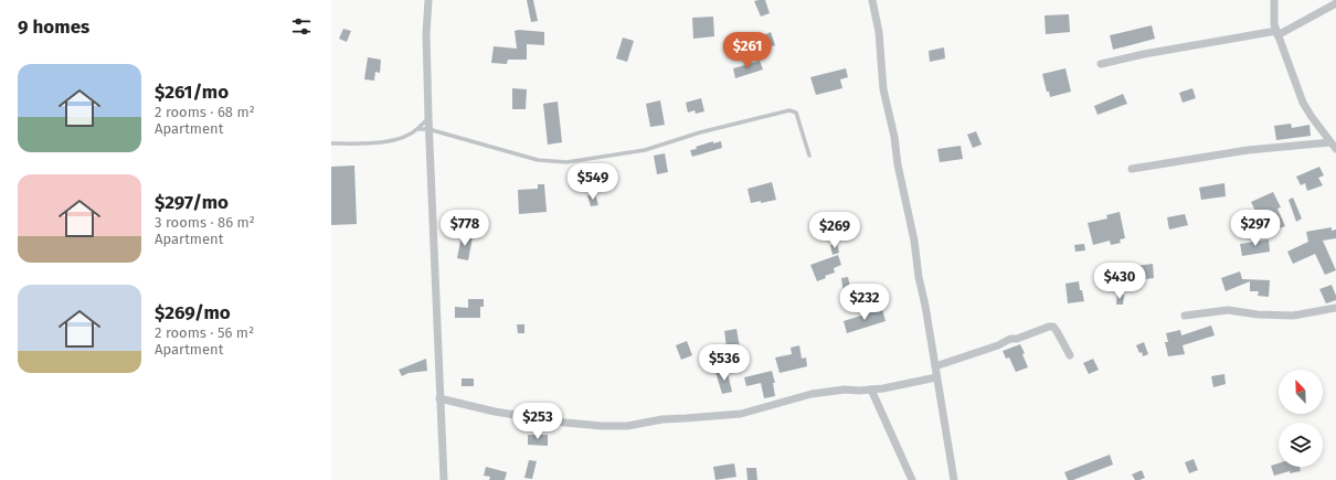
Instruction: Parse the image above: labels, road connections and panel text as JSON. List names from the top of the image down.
{
  "north": "top left",
  "page": {
    "heading": "9 homes",
    "price": [
      "$261",
      "$549",
      "$778",
      "$297",
      "$269",
      "$430",
      "$232",
      "$536",
      "$253"
    ],
    "list": [
      {
        "name": "$261/mo",
        "note": "2 rooms · 68 m² · Apartment"
      },
      {
        "name": "$297/mo",
        "note": "3 rooms · 86 m² · Apartment"
      },
      {
        "name": "$269/mo",
        "note": "2 rooms · 56 m² · Apartment"
      }
    ]
  }
}
